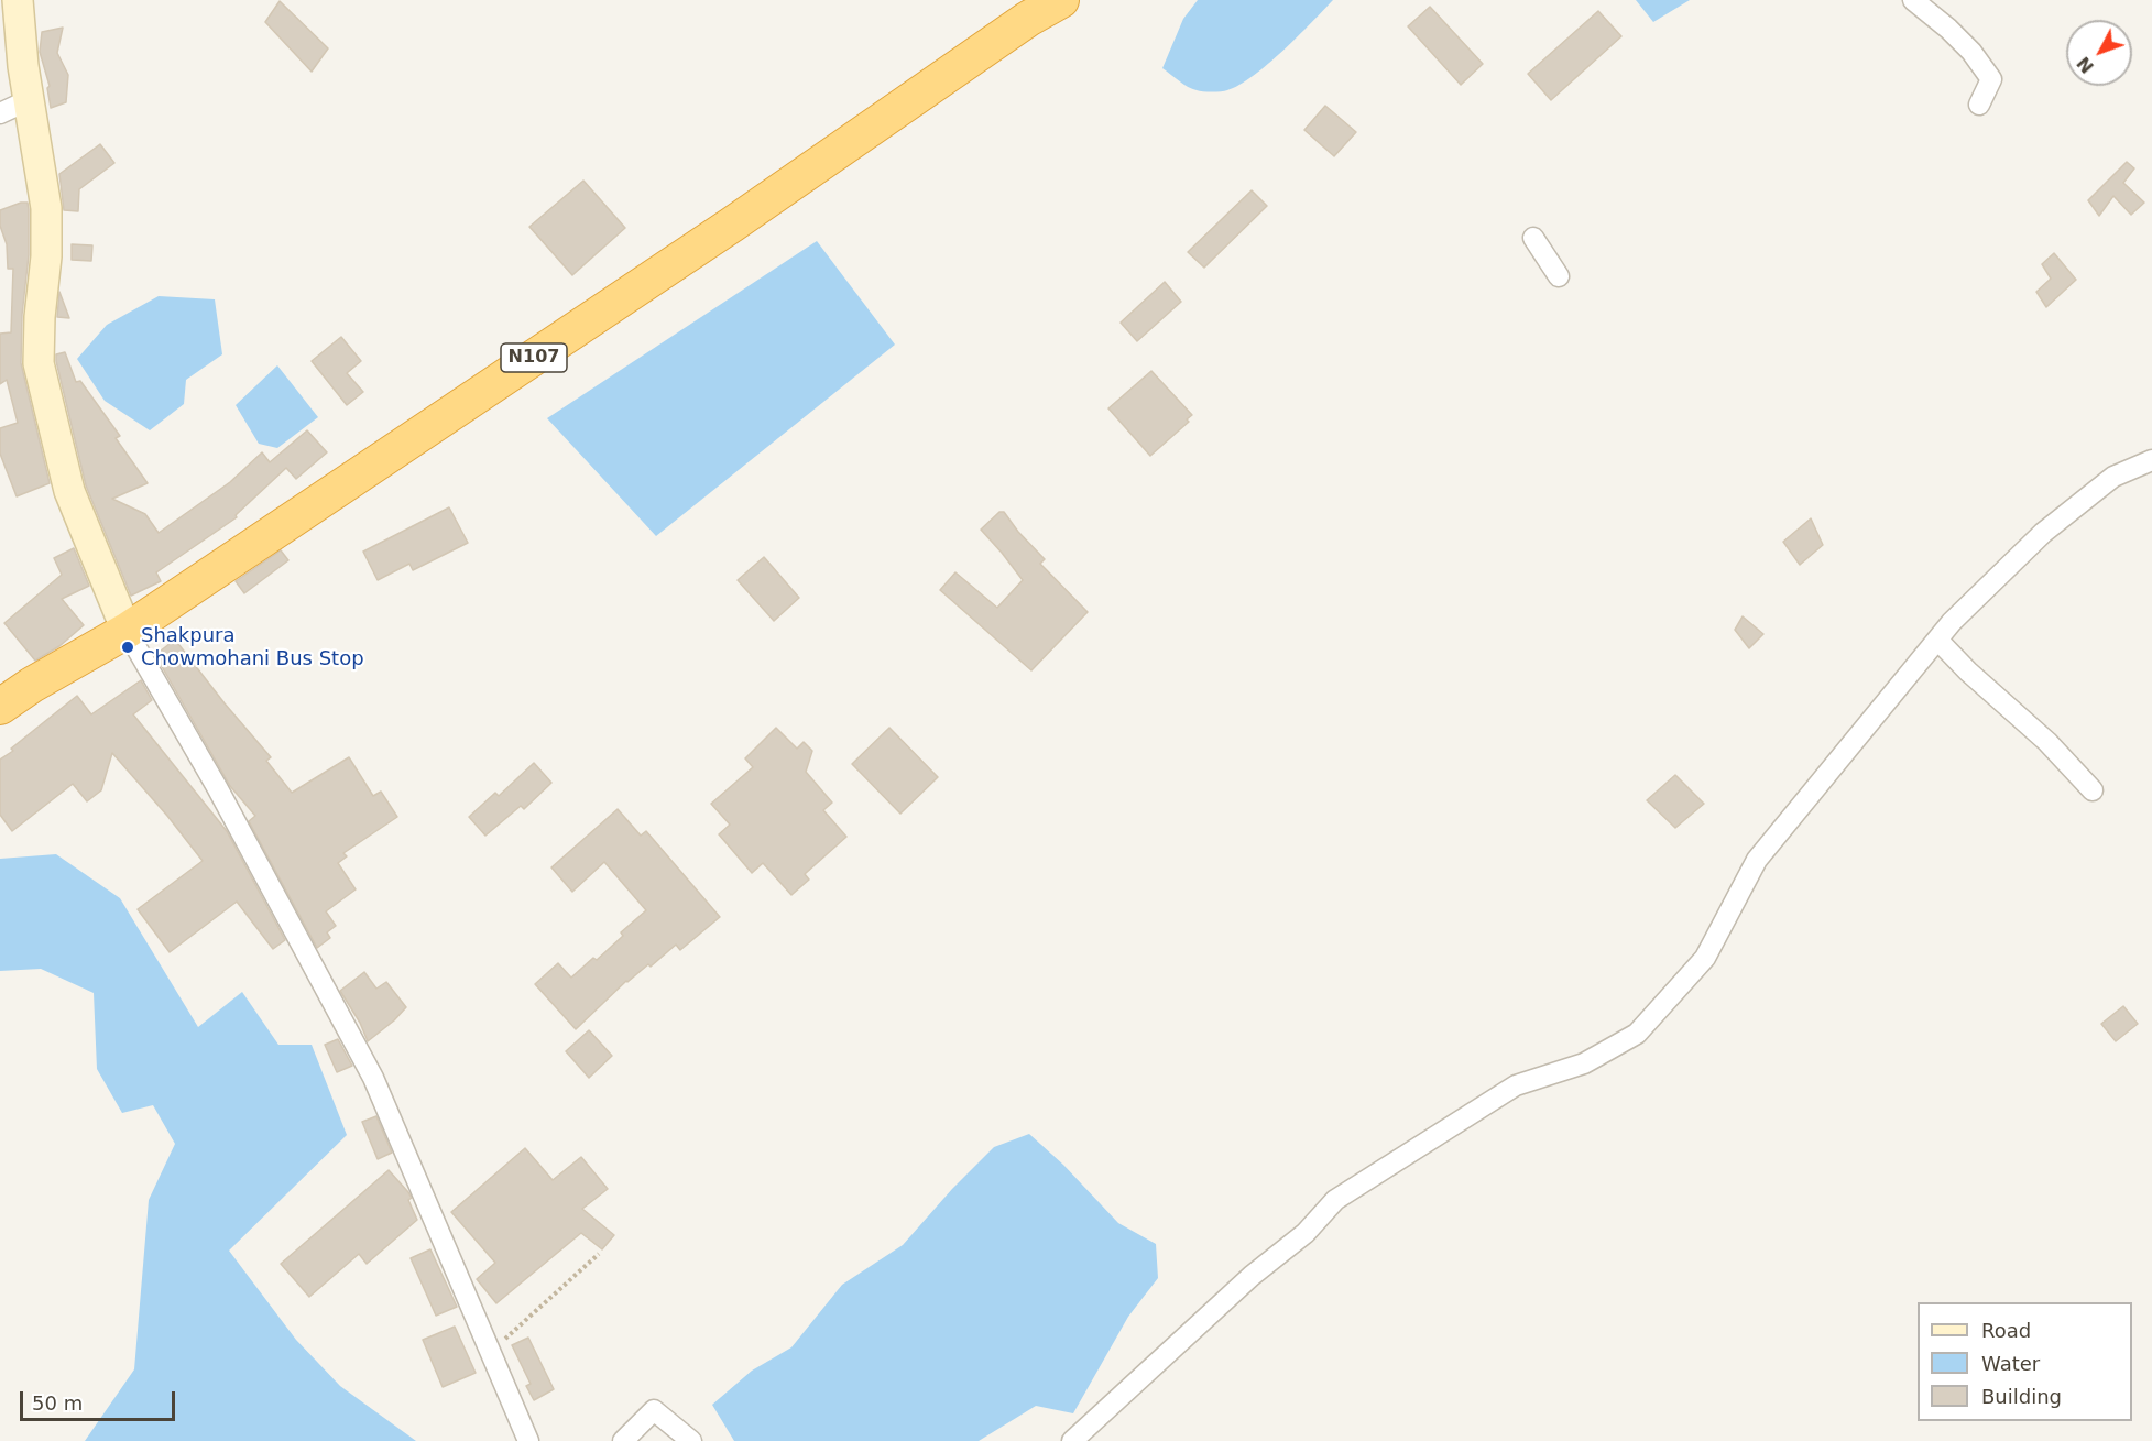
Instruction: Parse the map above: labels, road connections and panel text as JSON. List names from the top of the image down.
{
  "streets": {
    "highway": ["N107"]
  },
  "places": ["Shakpura Chowmohani Bus Stop"],
  "legend": ["Road", "Water", "Building"],
  "scale_bar": "50 m",
  "north": "bottom left"
}
